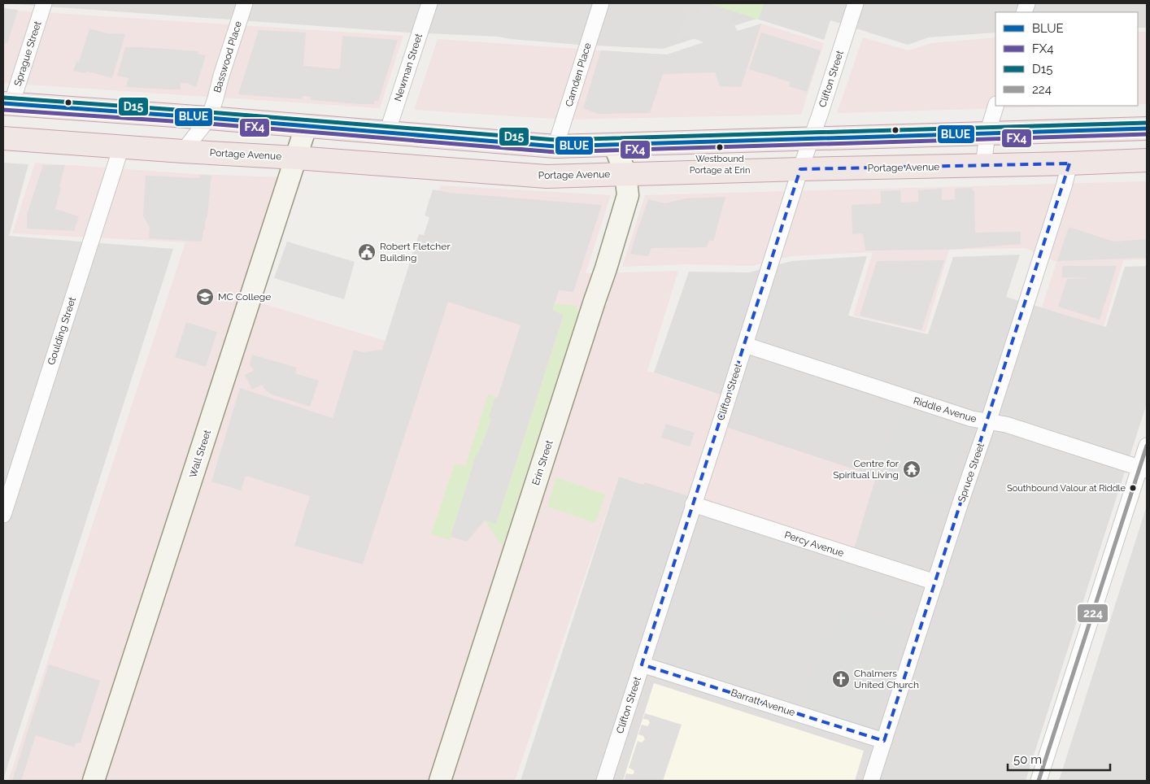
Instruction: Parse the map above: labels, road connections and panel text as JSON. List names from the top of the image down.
{
  "streets": {
    "highway": ["Portage Avenue"],
    "main road": ["Wall Street", "Erin Street"],
    "street": [
      "Sprague Street",
      "Basswood Place",
      "Newman Street",
      "Camden Place",
      "Clifton Street",
      "Goulding Street",
      "Riddle Avenue",
      "Spruce Street",
      "Percy Avenue",
      "Barratt Avenue"
    ]
  },
  "crossings": [
    ["Basswood Place", "Portage Avenue"],
    ["Clifton Street", "Portage Avenue"],
    ["Clifton Street", "Riddle Avenue"],
    ["Clifton Street", "Percy Avenue"],
    ["Clifton Street", "Barratt Avenue"],
    ["Portage Avenue", "Goulding Street"],
    ["Portage Avenue", "Wall Street"],
    ["Portage Avenue", "Erin Street"],
    ["Portage Avenue", "Spruce Street"],
    ["Riddle Avenue", "Spruce Street"],
    ["Spruce Street", "Percy Avenue"],
    ["Spruce Street", "Barratt Avenue"]
  ],
  "places": {
    "other": ["Westbound Portage at Erin", "Southbound Valour at Riddle"],
    "public building": ["Robert Fletcher Building"],
    "school or university": ["MC College"],
    "temple": ["Centre for Spiritual Living"],
    "church": ["Chalmers United Church"]
  },
  "lines": [
    "transit line D15",
    "transit line BLUE",
    "transit line FX4",
    "transit line 224"
  ],
  "legend": [
    "BLUE",
    "FX4",
    "D15",
    "224"
  ],
  "scale_bar": "50 m"
}
